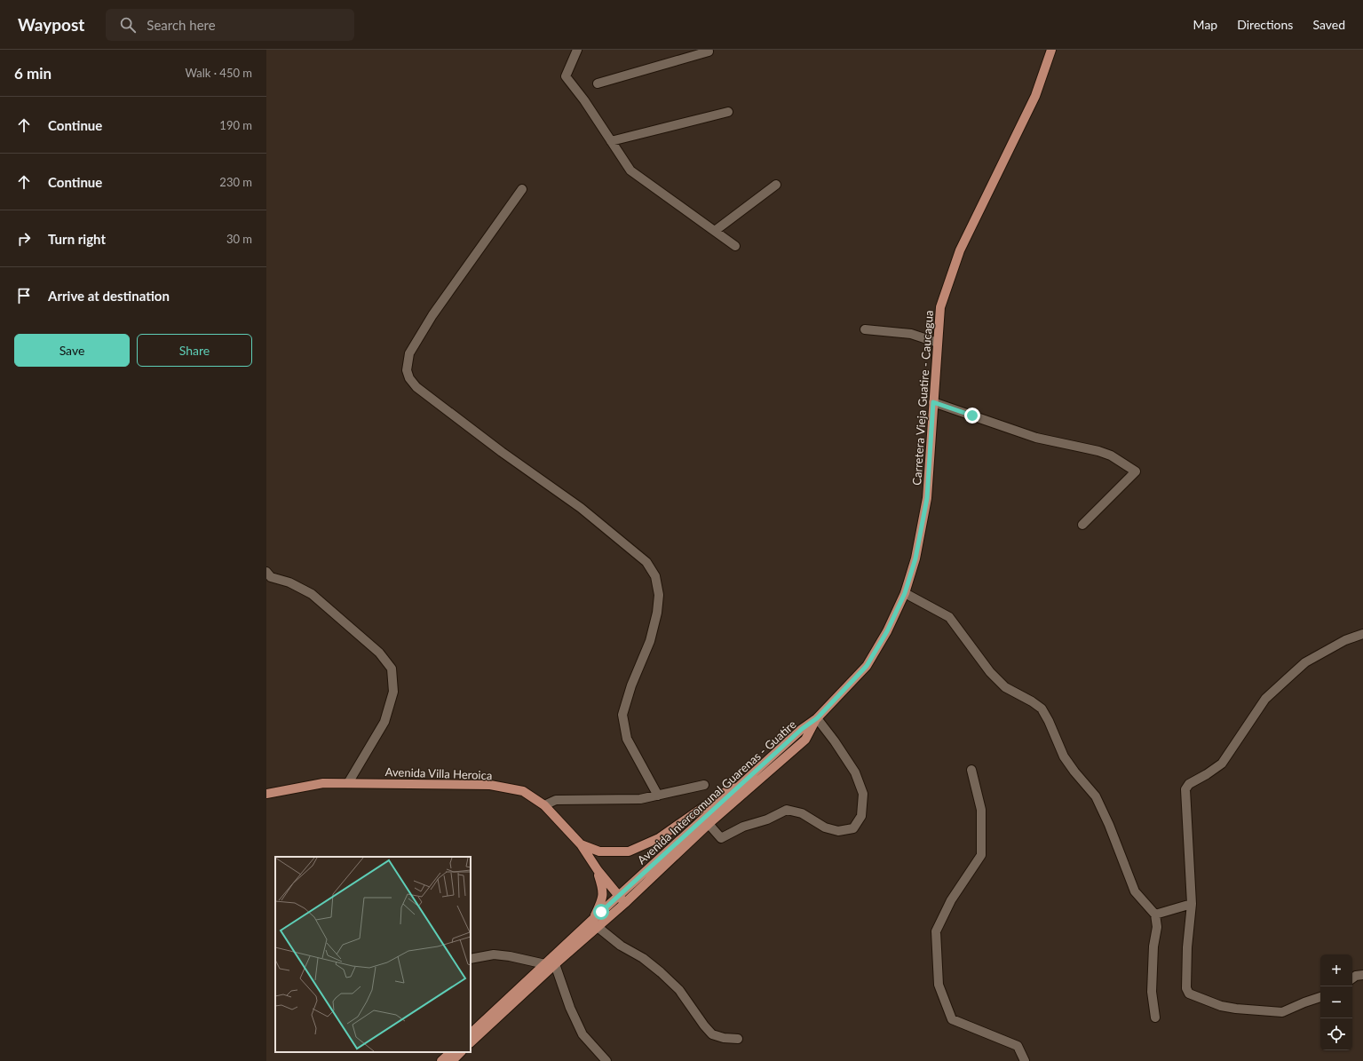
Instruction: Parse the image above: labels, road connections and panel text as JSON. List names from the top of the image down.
{
  "streets": {
    "main road": ["Carretera Vieja Guatire - Caucagua", "Avenida Villa Heroica", "Avenida Intercomunal Guarenas - Guatire"]
  },
  "crossings": [
    ["Carretera Vieja Guatire - Caucagua", "Avenida Intercomunal Guarenas - Guatire"],
    ["Avenida Villa Heroica", "Avenida Intercomunal Guarenas - Guatire"]
  ],
  "page": {
    "header": "Waypost",
    "search": "Search here",
    "nav": ["Map", "Directions", "Saved"],
    "heading": ["6 min", "Walk · 450 m"],
    "list": [
      ["Continue", "190 m"],
      ["Continue", "230 m"],
      ["Turn right", "30 m"],
      "Arrive at destination"
    ],
    "buttons": ["Save", "Share"],
    "map_buttons": ["+", "−"]
  }
}
